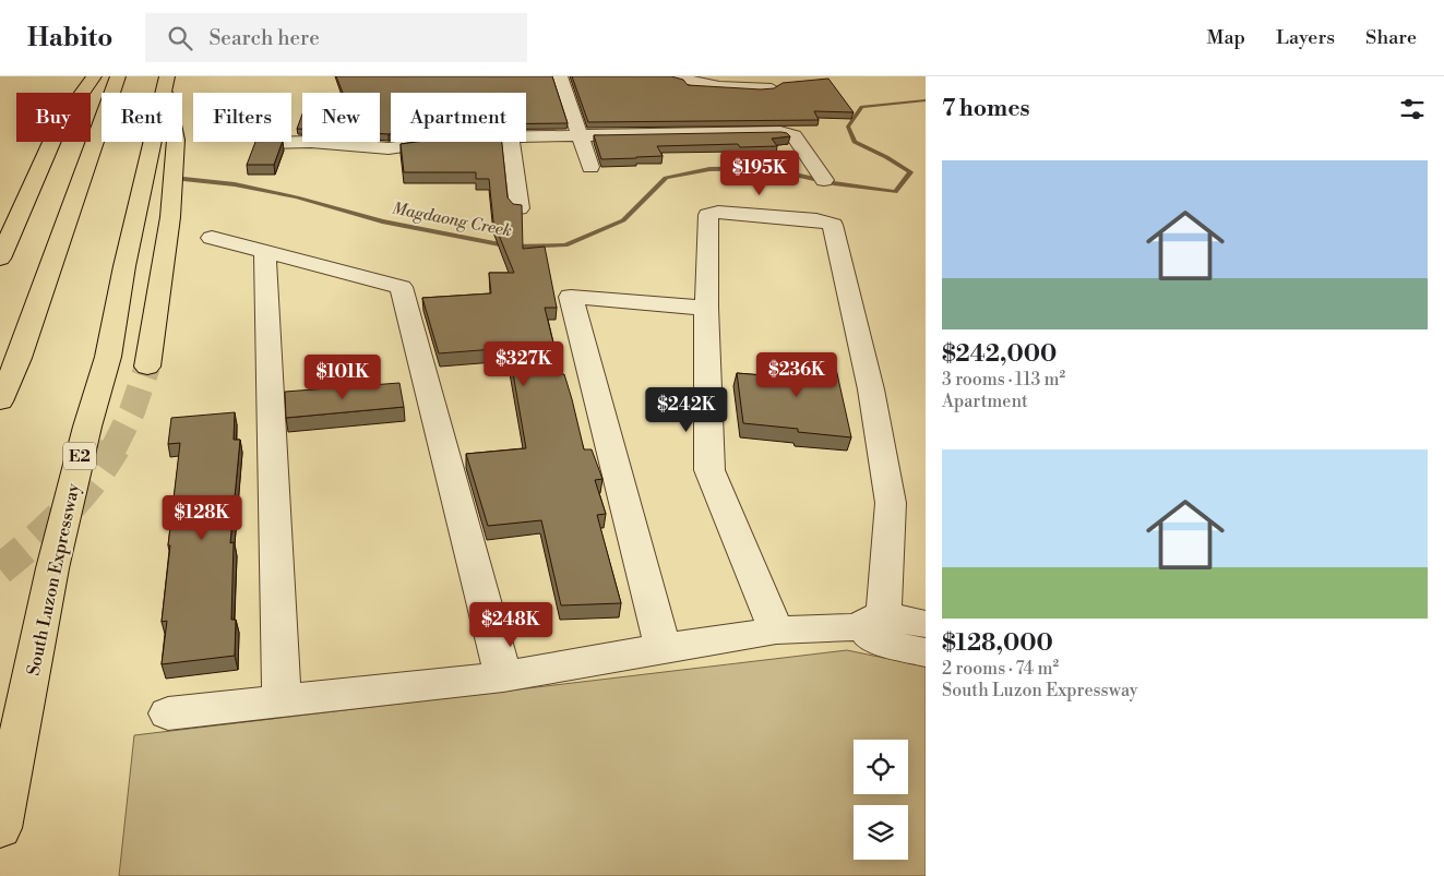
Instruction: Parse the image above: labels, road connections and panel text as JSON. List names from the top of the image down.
{
  "streets": {
    "highway": ["E2", "South Luzon Expressway"]
  },
  "water": ["Magdaong Creek"],
  "page": {
    "header": "Habito",
    "search": "Search here",
    "nav": ["Map", "Layers", "Share"],
    "heading": "7 homes",
    "chip": [
      "Buy",
      "Rent",
      "Filters",
      "New",
      "Apartment"
    ],
    "list": [
      {
        "name": "$242,000",
        "note": "3 rooms · 113 m² · Apartment"
      },
      {
        "name": "$128,000",
        "note": "2 rooms · 74 m² · South Luzon Expressway"
      }
    ],
    "price": [
      "$195K",
      "$327K",
      "$236K",
      "$101K",
      "$242K",
      "$128K",
      "$248K"
    ]
  }
}
